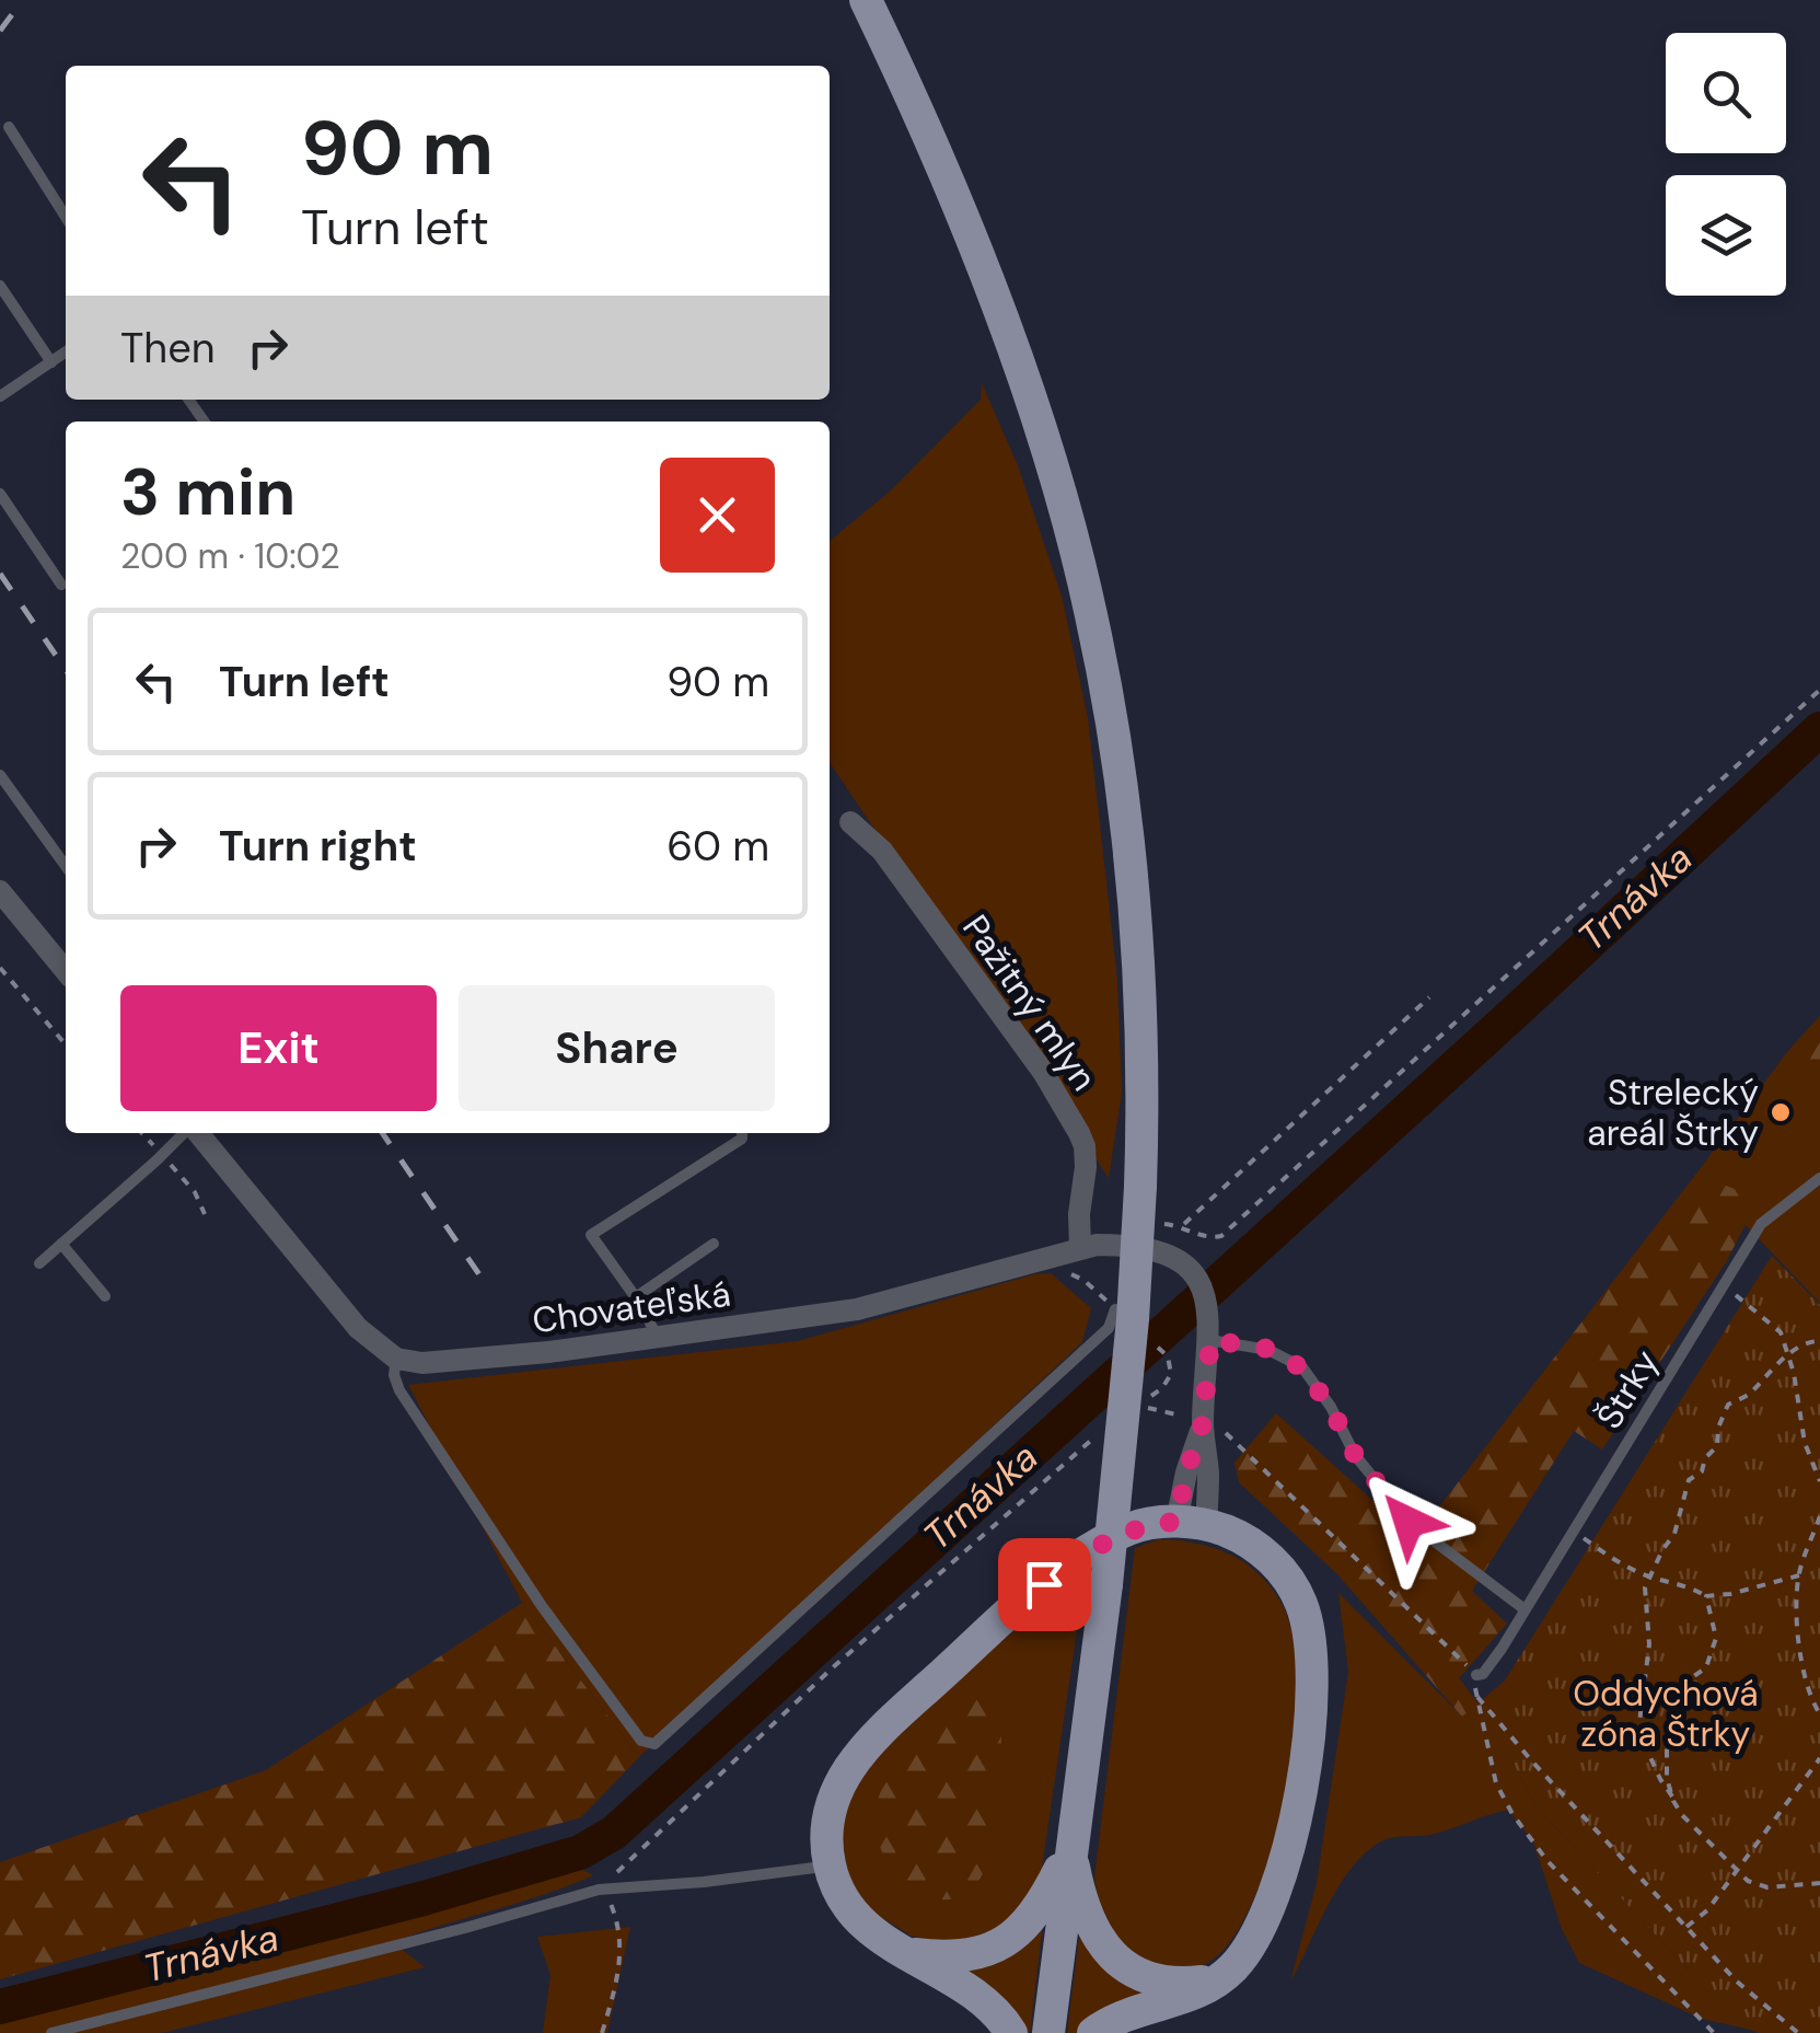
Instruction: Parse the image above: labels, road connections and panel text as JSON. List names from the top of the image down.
{
  "streets": {
    "street": ["Pažitný mlyn", "Chovateľská"],
    "lane": ["Štrky"]
  },
  "crossings": [
    ["Pažitný mlyn", "Chovateľská"]
  ],
  "water": ["Trnávka"],
  "parks": ["Oddychová zóna Štrky"],
  "places": ["Strelecký areál Štrky"],
  "page": {
    "turn": ["90 m", "Turn left"],
    "then": "Then",
    "heading": ["3 min", "200 m · 10:02"],
    "list": [
      {
        "name": "Turn left",
        "value": "90 m"
      },
      {
        "name": "Turn right",
        "value": "60 m"
      }
    ],
    "buttons": ["Exit", "Share"]
  }
}
